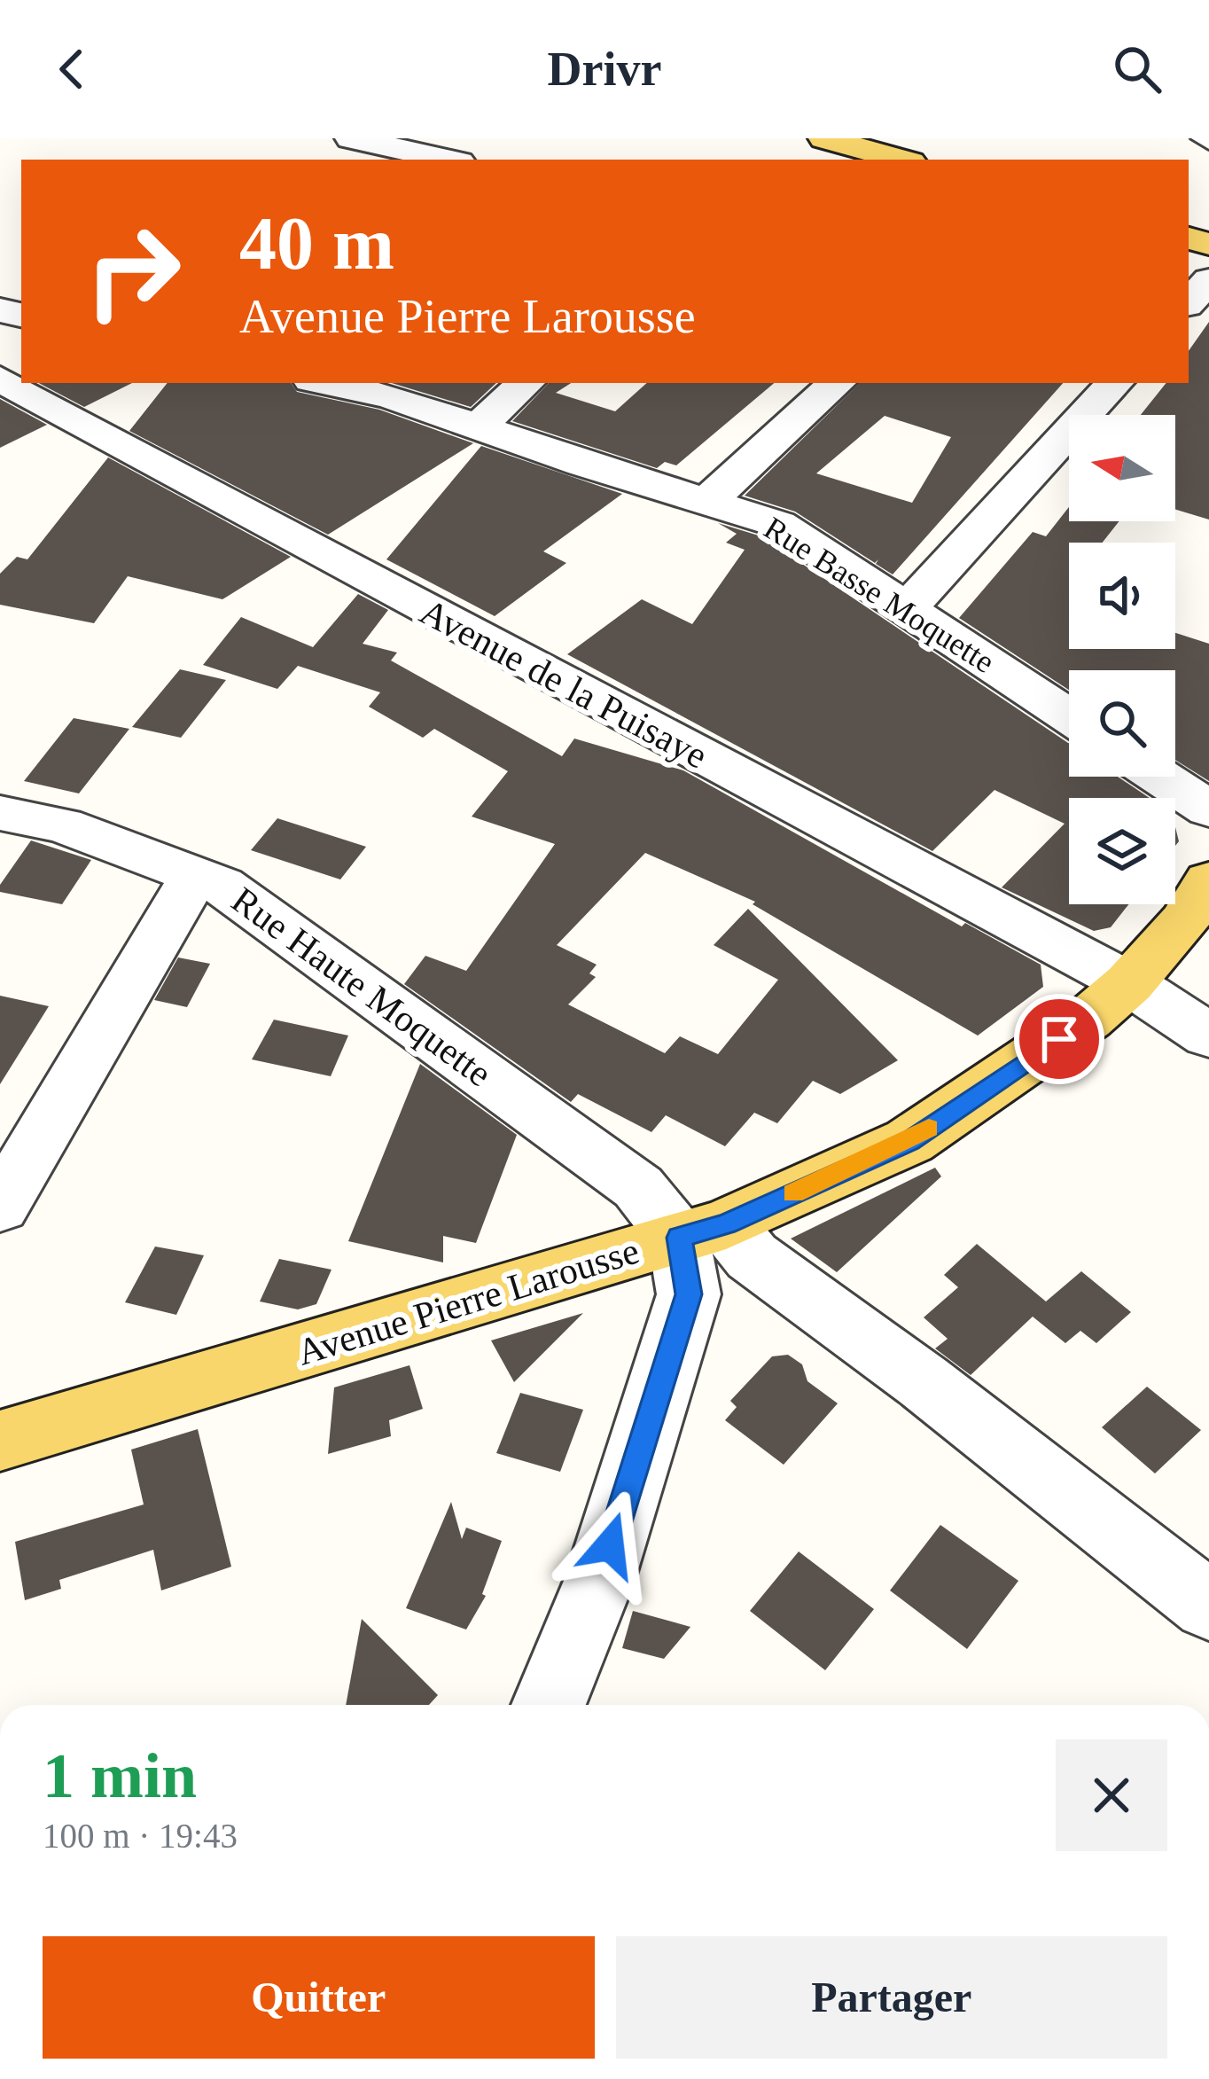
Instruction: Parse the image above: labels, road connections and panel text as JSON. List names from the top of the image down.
{
  "streets": {
    "main road": ["Avenue Pierre Larousse"],
    "street": ["Rue Basse Moquette", "Avenue de la Puisaye", "Rue Haute Moquette"]
  },
  "crossings": [
    ["Avenue de la Puisaye", "Avenue Pierre Larousse"],
    ["Rue Haute Moquette", "Avenue Pierre Larousse"]
  ],
  "north": "left",
  "page": {
    "header": "Drivr",
    "turn": ["40 m", "Avenue Pierre Larousse"],
    "heading": ["1 min", "100 m · 19:43"],
    "buttons": ["Quitter", "Partager"]
  }
}
